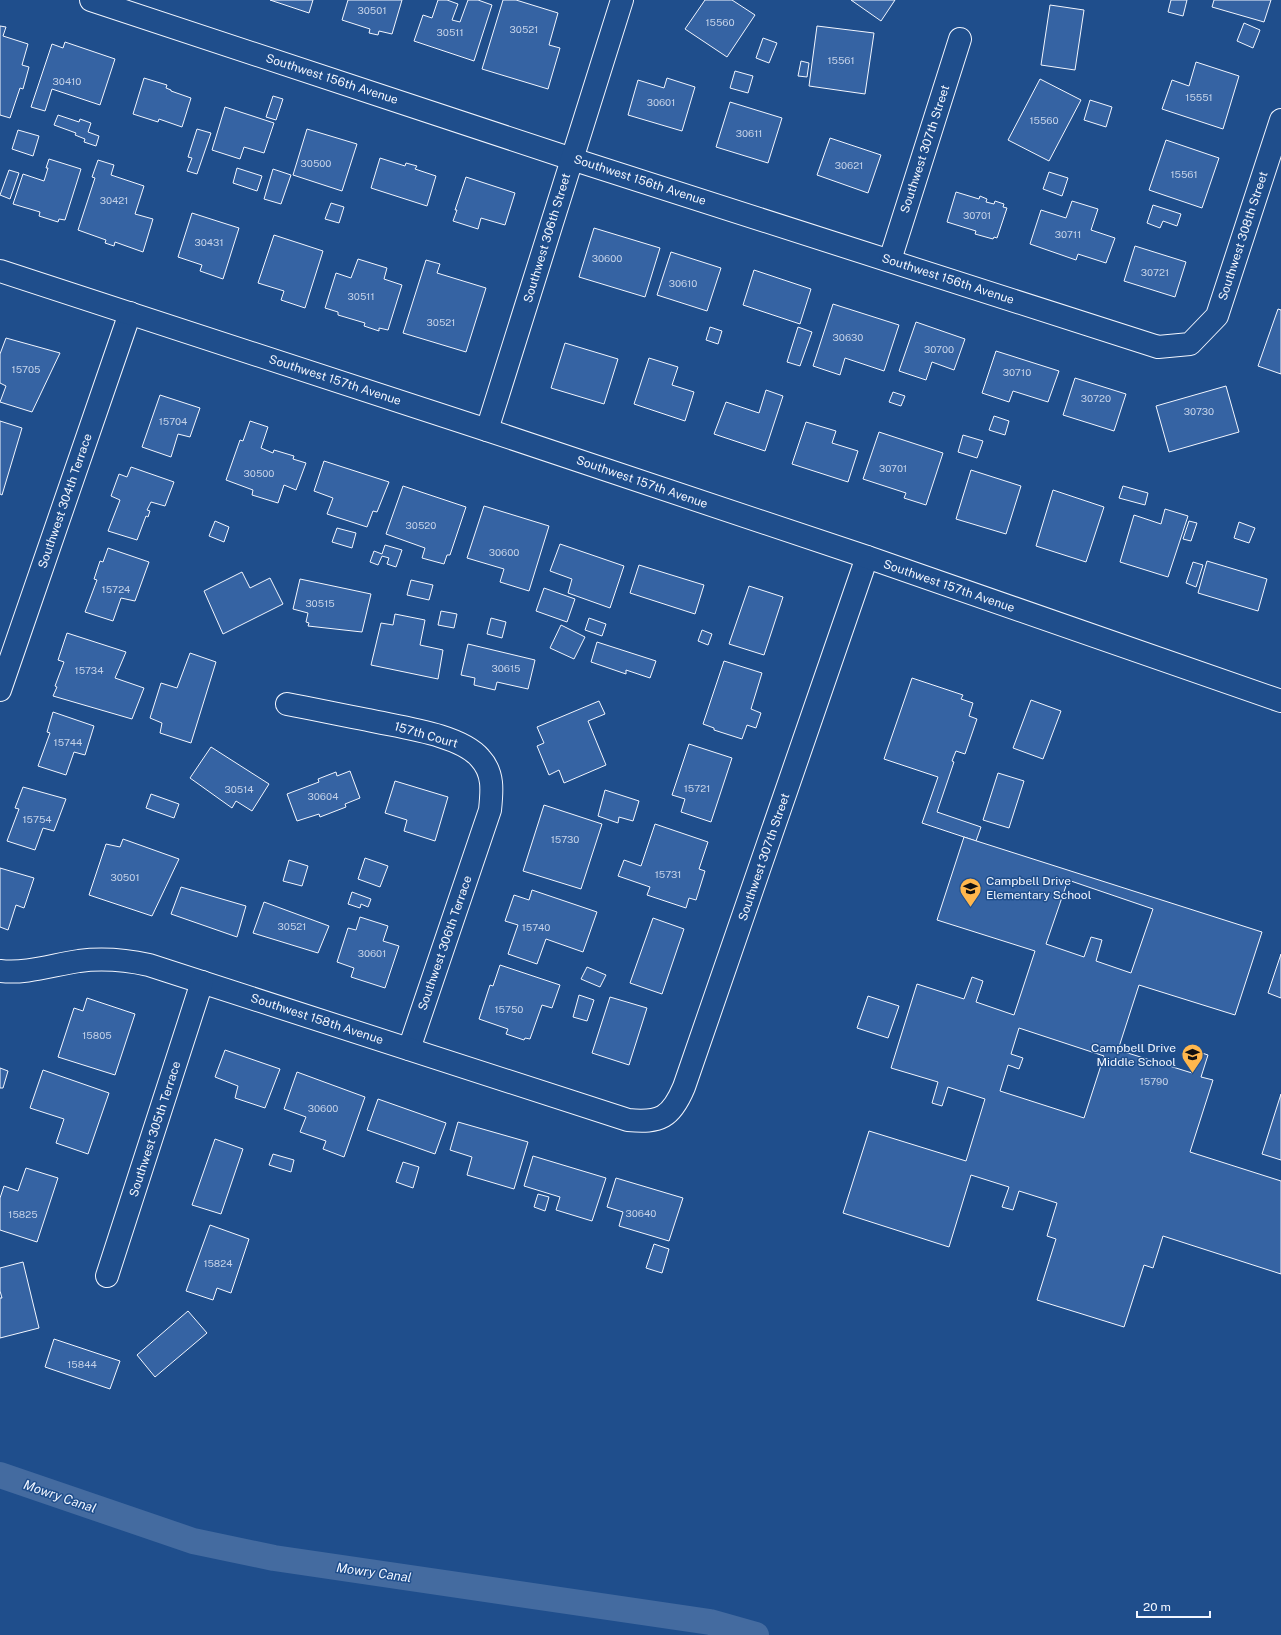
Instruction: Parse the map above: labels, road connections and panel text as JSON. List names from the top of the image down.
{
  "streets": {
    "street": [
      "Southwest 156th Avenue",
      "Southwest 307th Street",
      "Southwest 308th Street",
      "Southwest 306th Street",
      "Southwest 157th Avenue",
      "Southwest 304th Terrace",
      "157th Court",
      "Southwest 306th Terrace",
      "Southwest 158th Avenue",
      "Southwest 305th Terrace"
    ]
  },
  "crossings": [
    ["Southwest 156th Avenue", "Southwest 307th Street"],
    ["Southwest 156th Avenue", "Southwest 308th Street"],
    ["Southwest 156th Avenue", "Southwest 306th Street"],
    ["Southwest 307th Street", "Southwest 157th Avenue"],
    ["Southwest 307th Street", "Southwest 158th Avenue"],
    ["Southwest 306th Street", "Southwest 157th Avenue"],
    ["Southwest 157th Avenue", "Southwest 304th Terrace"],
    ["157th Court", "Southwest 306th Terrace"],
    ["Southwest 306th Terrace", "Southwest 158th Avenue"],
    ["Southwest 158th Avenue", "Southwest 305th Terrace"]
  ],
  "water": ["Mowry Canal"],
  "places": {
    "school or university": ["Campbell Drive Elementary School", "Campbell Drive Middle School"]
  },
  "house_numbers": [
    "30501",
    "15560",
    "30521",
    "30511",
    "15561",
    "30410",
    "15551",
    "30601",
    "15560",
    "30611",
    "30500",
    "30621",
    "15561",
    "30421",
    "30701",
    "30711",
    "30431",
    "30600",
    "30721",
    "30610",
    "30511",
    "30521",
    "30630",
    "30700",
    "15705",
    "30710",
    "30720",
    "30730",
    "15704",
    "30701",
    "30500",
    "30520",
    "30600",
    "15724",
    "30515",
    "30615",
    "15734",
    "15744",
    "15721",
    "30514",
    "30604",
    "15754",
    "15730",
    "15731",
    "30501",
    "30521",
    "15740",
    "30601",
    "15750",
    "15805",
    "15790",
    "30600",
    "30640",
    "15825",
    "15824",
    "15844"
  ],
  "scale_bar": "20 m"
}
